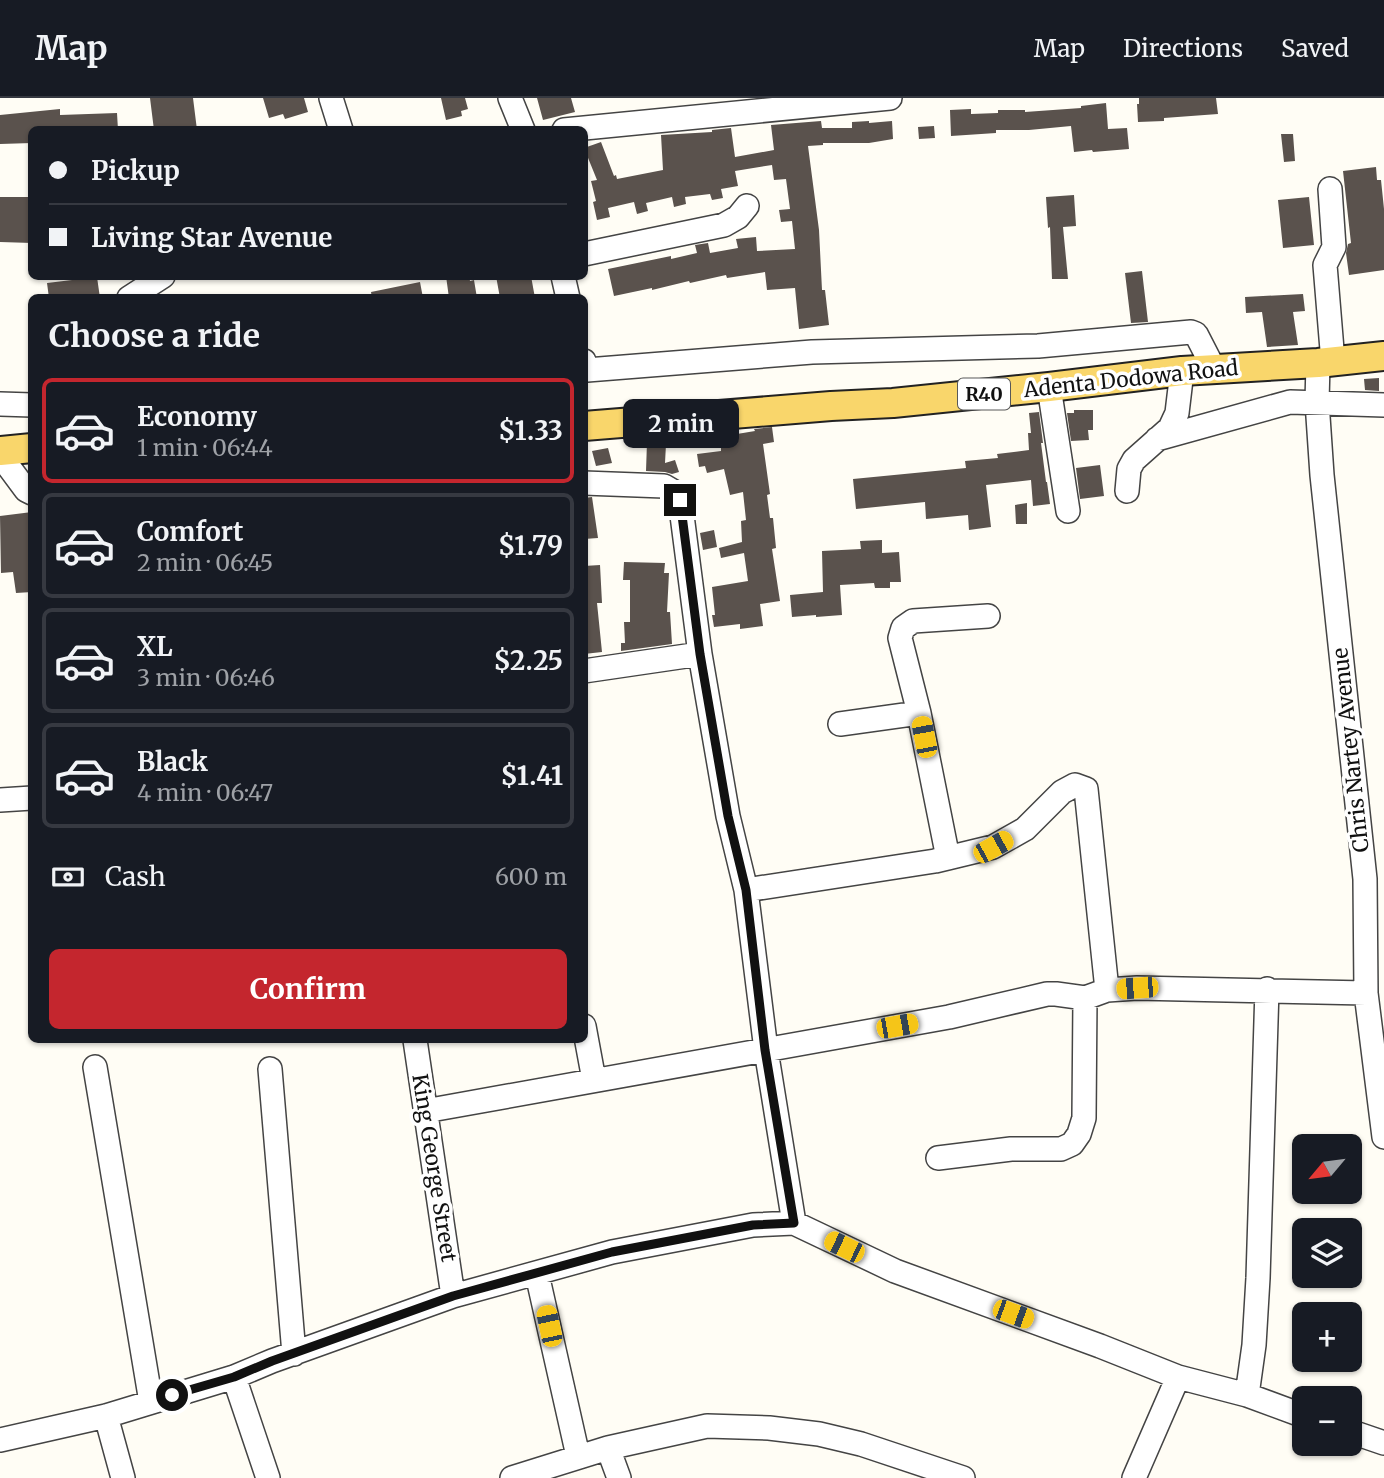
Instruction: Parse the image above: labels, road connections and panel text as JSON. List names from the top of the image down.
{
  "streets": {
    "main road": ["Adenta Dodowa Road", "R40"],
    "street": ["Chris Nartey Avenue", "King George Street"]
  },
  "crossings": [
    ["Adenta Dodowa Road", "Chris Nartey Avenue"]
  ],
  "north": "bottom left",
  "page": {
    "header": "Map",
    "nav": ["Map", "Directions", "Saved"],
    "banner": ["Pickup", "Living Star Avenue"],
    "heading": "Choose a ride",
    "list": [
      {
        "name": "Economy",
        "note": "1 min · 06:44",
        "value": "$1.33"
      },
      {
        "name": "Comfort",
        "note": "2 min · 06:45",
        "value": "$1.79"
      },
      {
        "name": "XL",
        "note": "3 min · 06:46",
        "value": "$2.25"
      },
      {
        "name": "Black",
        "note": "4 min · 06:47",
        "value": "$1.41"
      }
    ],
    "bubble": "2 min",
    "pay": ["Cash", "600 m"],
    "buttons": "Confirm",
    "map_buttons": ["+", "−"]
  }
}
